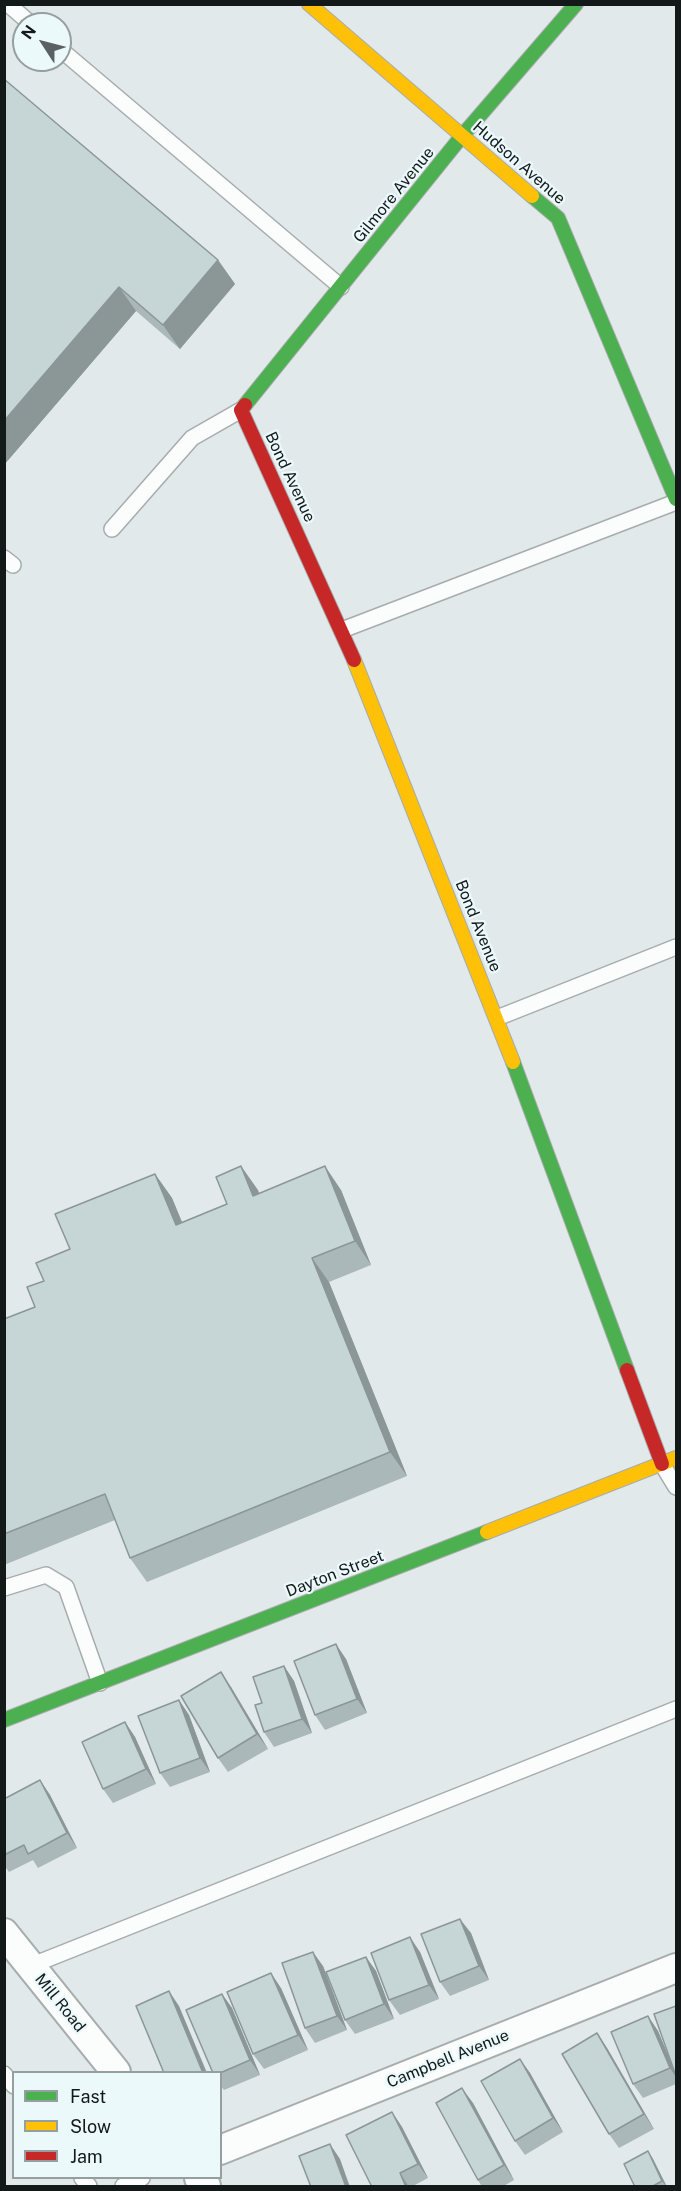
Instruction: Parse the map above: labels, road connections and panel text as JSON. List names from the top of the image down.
{
  "streets": {
    "street": [
      "Hudson Avenue",
      "Gilmore Avenue",
      "Bond Avenue",
      "Dayton Street",
      "Mill Road",
      "Campbell Avenue"
    ]
  },
  "crossings": [
    ["Hudson Avenue", "Gilmore Avenue"],
    ["Gilmore Avenue", "Bond Avenue"],
    ["Bond Avenue", "Dayton Street"]
  ],
  "legend": ["Fast", "Slow", "Jam"],
  "north": "top left"
}
